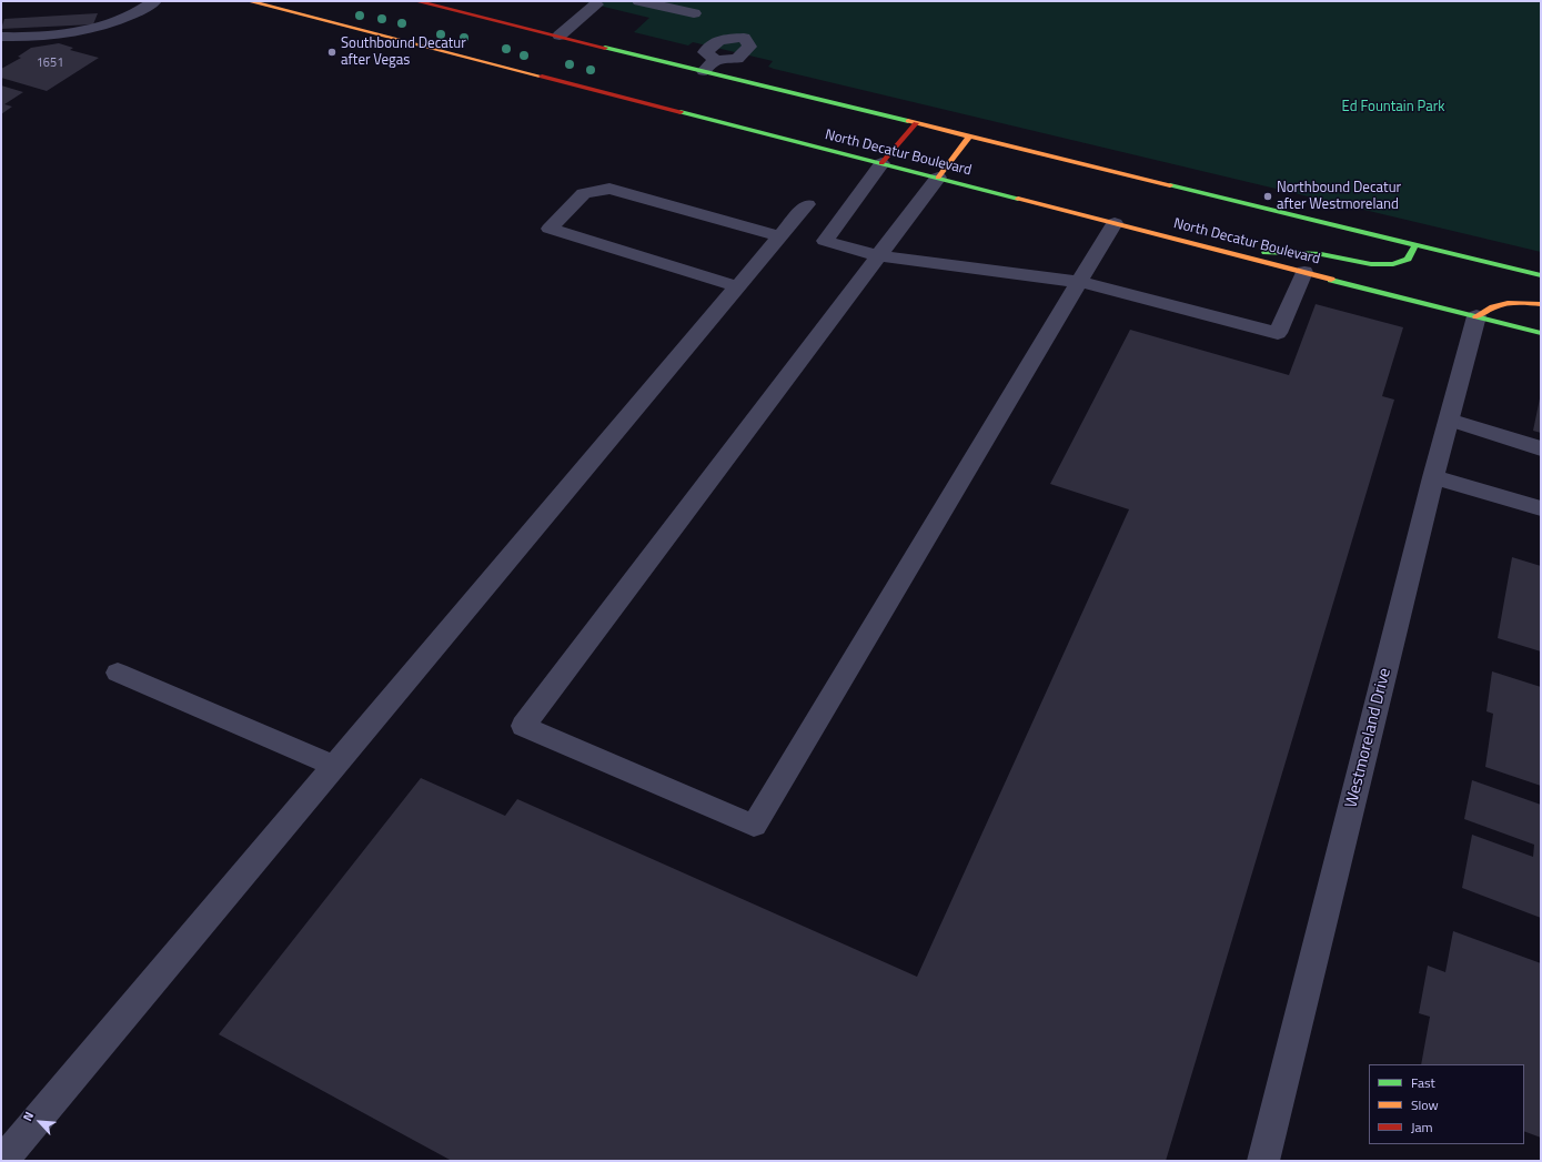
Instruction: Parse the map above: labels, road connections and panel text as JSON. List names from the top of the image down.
{
  "streets": {
    "main road": ["North Decatur Boulevard"],
    "street": ["Westmoreland Drive"]
  },
  "crossings": [
    ["North Decatur Boulevard", "Westmoreland Drive"]
  ],
  "parks": ["Ed Fountain Park"],
  "places": ["Southbound Decatur after Vegas", "Northbound Decatur after Westmoreland"],
  "house_numbers": ["1651"],
  "legend": ["Fast", "Slow", "Jam"],
  "north": "top left"
}
